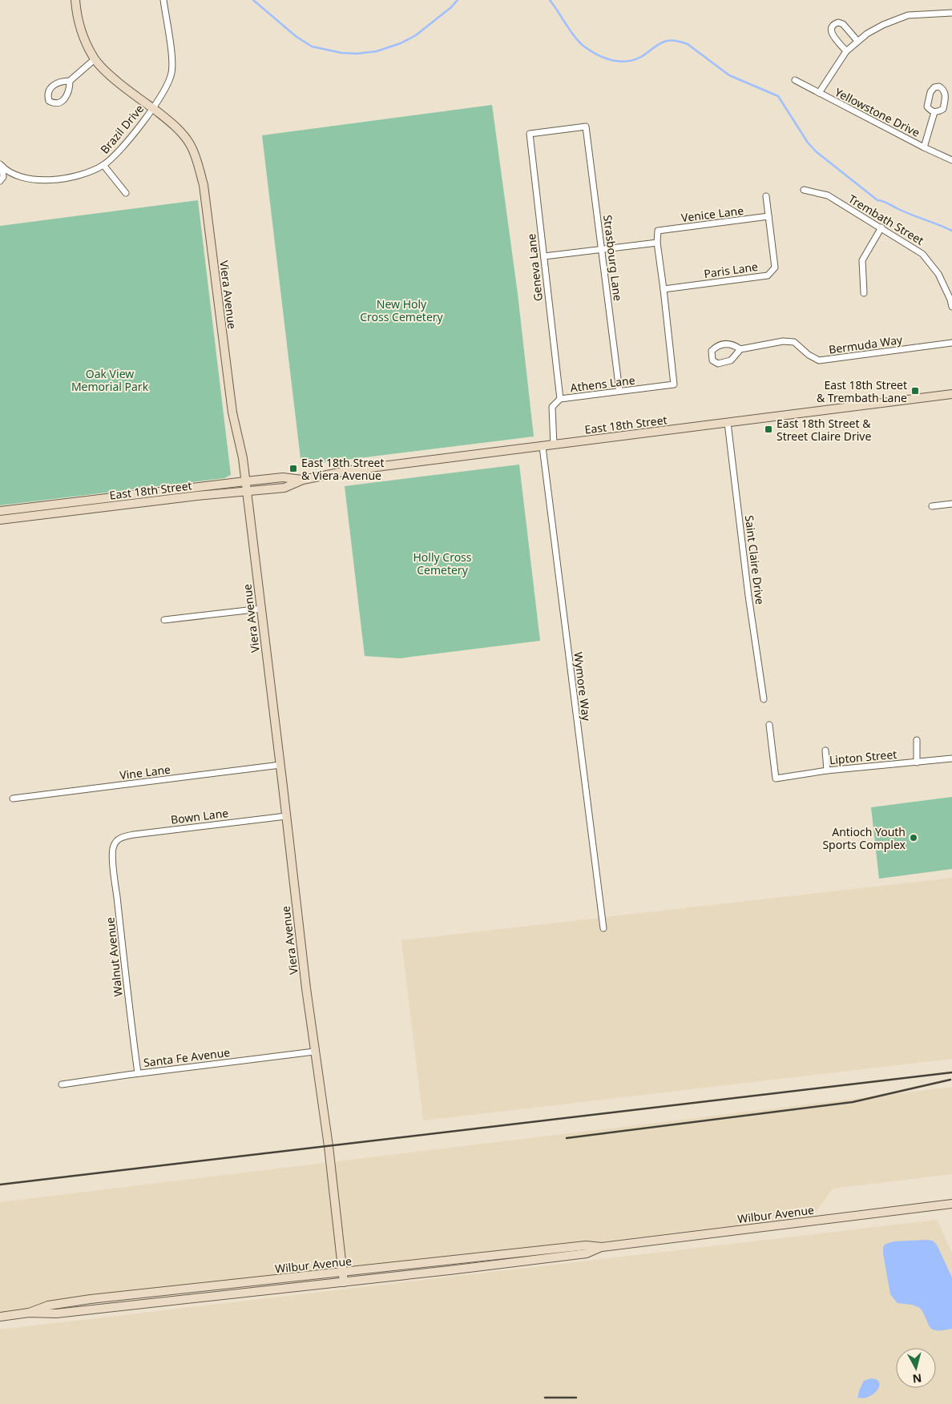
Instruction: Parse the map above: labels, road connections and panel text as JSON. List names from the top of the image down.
{
  "streets": {
    "main road": ["Viera Avenue", "East 18th Street", "Wilbur Avenue"],
    "street": [
      "Yellowstone Drive",
      "Brazil Drive",
      "Venice Lane",
      "Trembath Street",
      "Strasbourg Lane",
      "Geneva Lane",
      "Paris Lane",
      "Bermuda Way",
      "Athens Lane",
      "Saint Claire Drive",
      "Wymore Way",
      "Lipton Street",
      "Vine Lane",
      "Bown Lane",
      "Walnut Avenue",
      "Santa Fe Avenue"
    ]
  },
  "crossings": [
    ["Brazil Drive", "Viera Avenue"],
    ["Venice Lane", "Paris Lane"],
    ["Strasbourg Lane", "Geneva Lane"],
    ["Strasbourg Lane", "Athens Lane"],
    ["Geneva Lane", "Athens Lane"],
    ["Paris Lane", "Athens Lane"],
    ["Viera Avenue", "East 18th Street"],
    ["Viera Avenue", "Vine Lane"],
    ["Viera Avenue", "Bown Lane"],
    ["Viera Avenue", "Santa Fe Avenue"],
    ["Viera Avenue", "Wilbur Avenue"],
    ["Athens Lane", "East 18th Street"],
    ["East 18th Street", "Saint Claire Drive"],
    ["East 18th Street", "Wymore Way"],
    ["Bown Lane", "Walnut Avenue"],
    ["Walnut Avenue", "Santa Fe Avenue"]
  ],
  "parks": ["New Holy Cross Cemetery", "Oak View Memorial Park", "Holly Cross Cemetery"],
  "places": {
    "transit": ["East 18th Street & Trembath Lane", "East 18th Street & Street Claire Drive", "East 18th Street & Viera Avenue"],
    "other": ["Antioch Youth Sports Complex"]
  },
  "north": "bottom"
}
